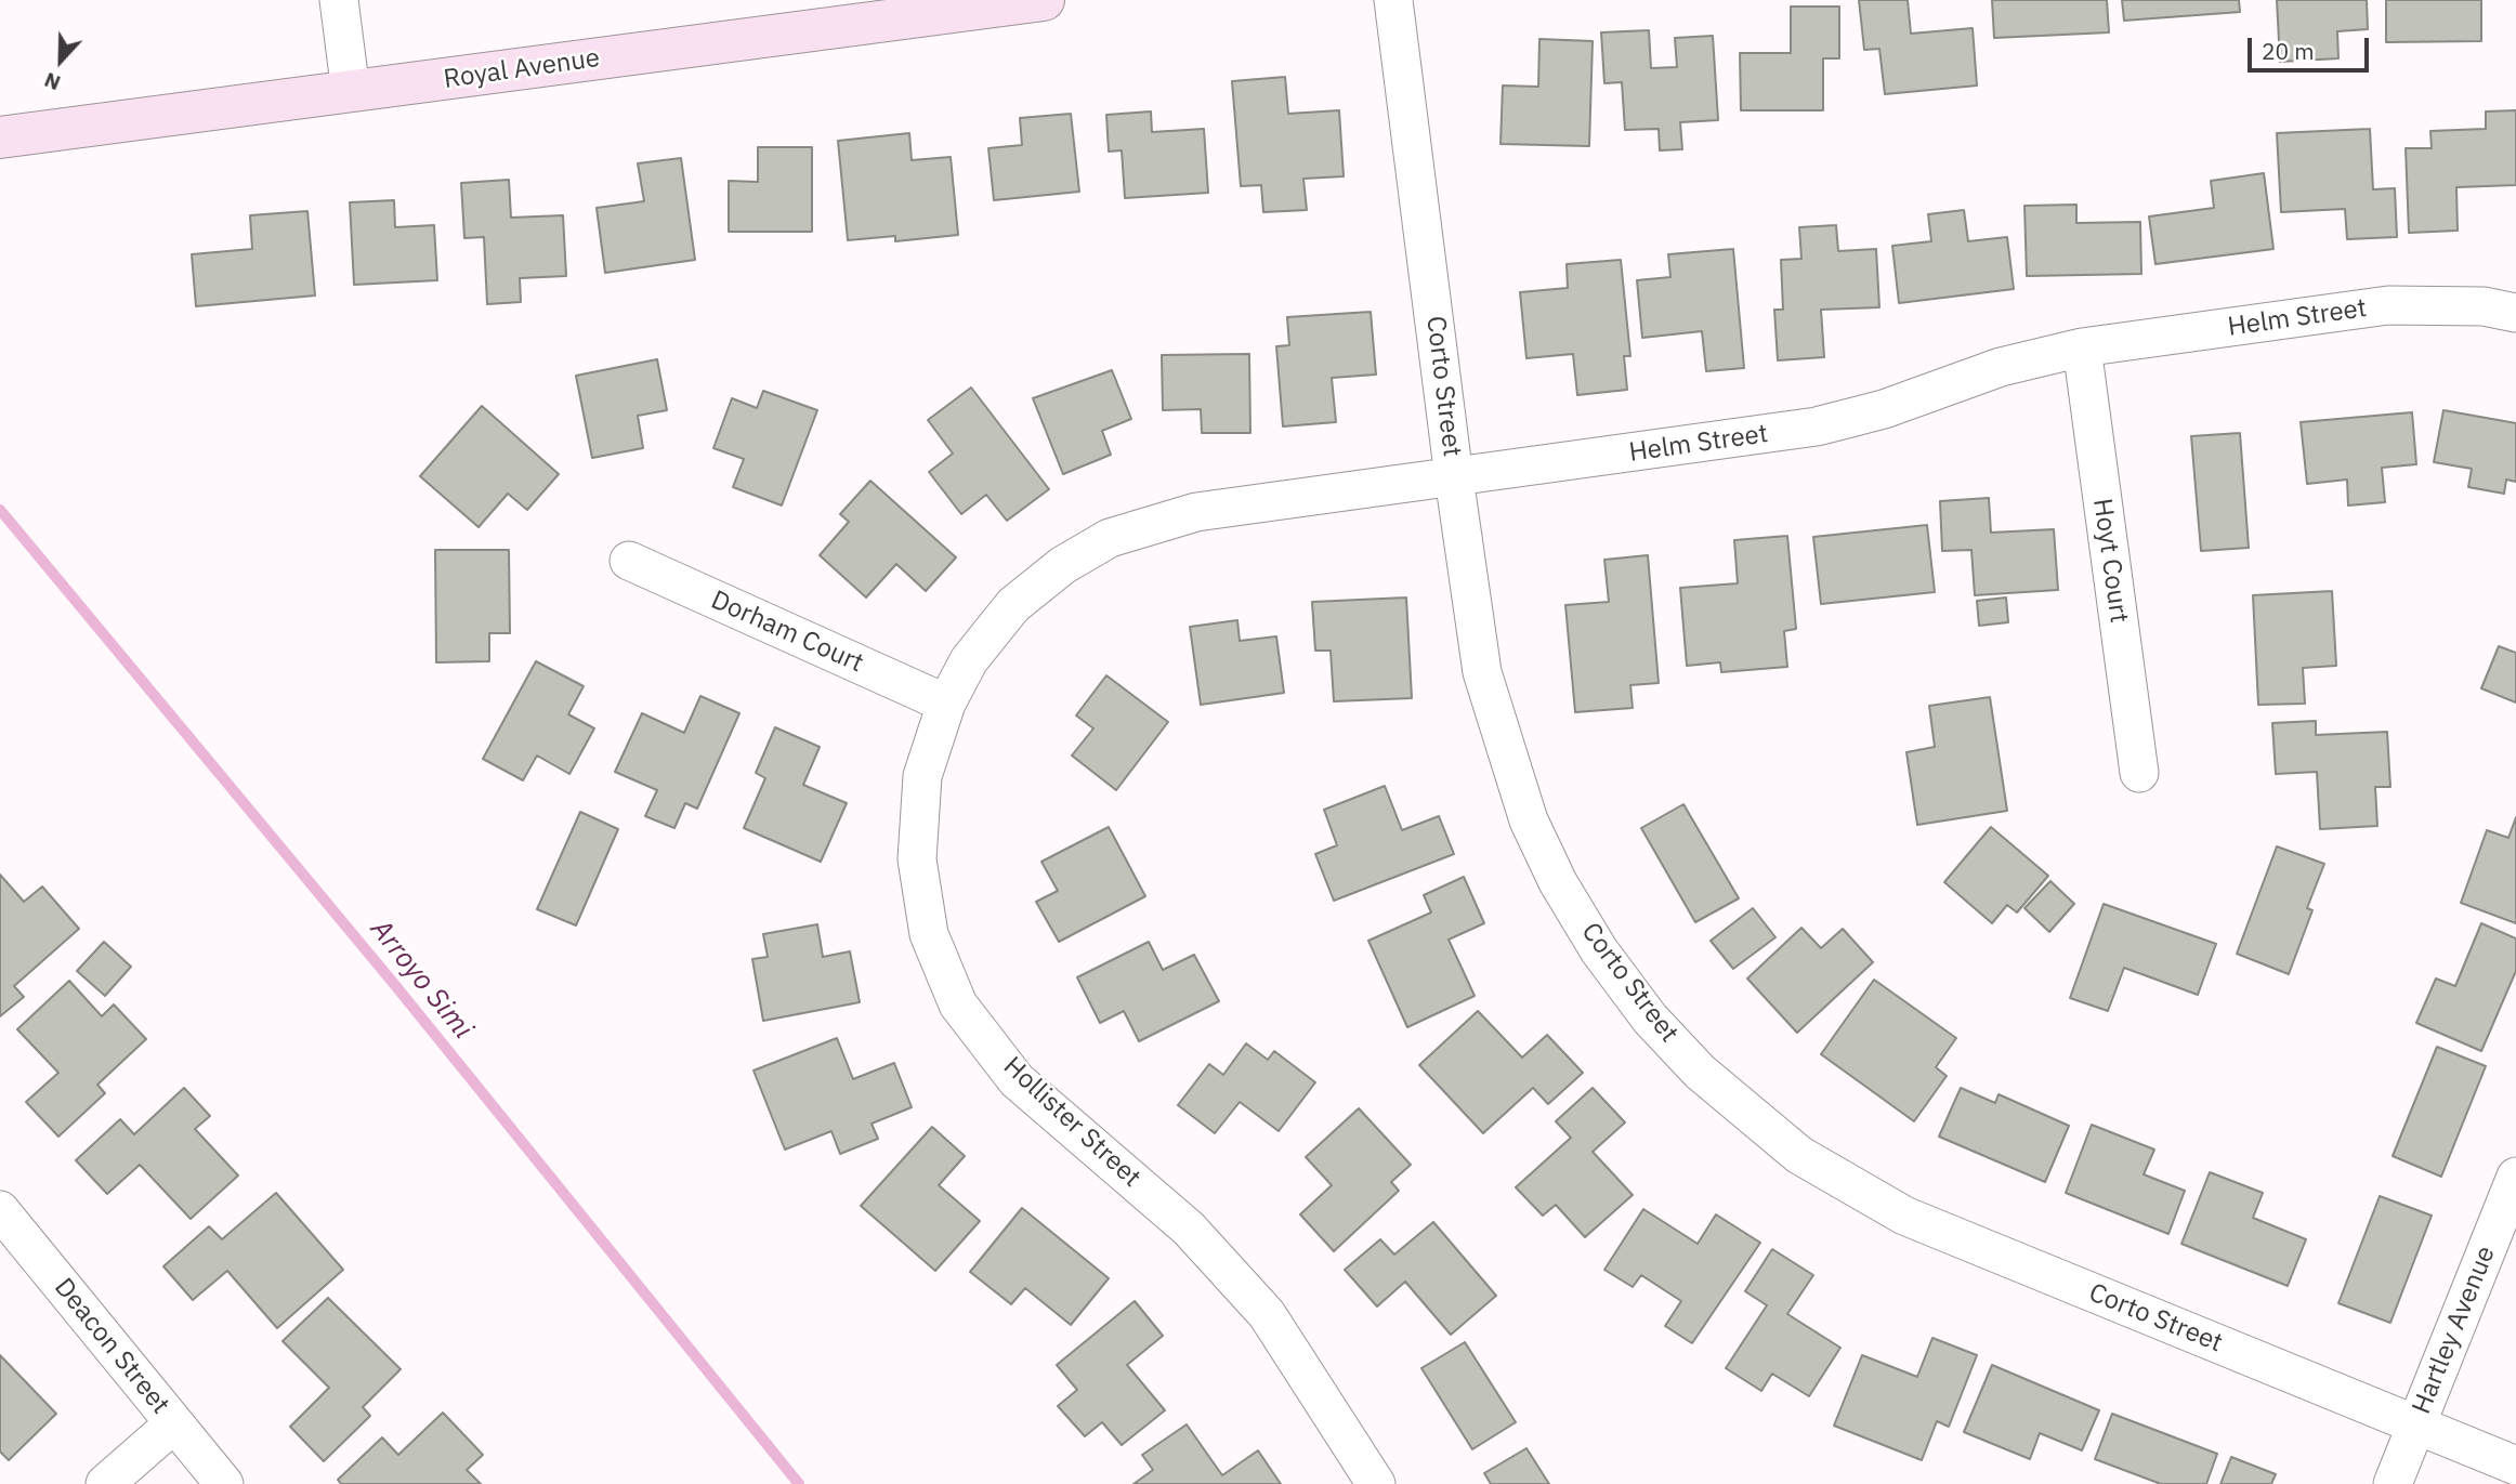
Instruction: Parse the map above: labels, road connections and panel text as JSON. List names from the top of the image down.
{
  "streets": {
    "main road": ["Royal Avenue"],
    "street": [
      "Helm Street",
      "Corto Street",
      "Hoyt Court",
      "Dorham Court",
      "Hollister Street",
      "Hartley Avenue",
      "Deacon Street"
    ]
  },
  "crossings": [
    ["Helm Street", "Corto Street"],
    ["Helm Street", "Hoyt Court"],
    ["Helm Street", "Dorham Court"],
    ["Helm Street", "Hollister Street"],
    ["Corto Street", "Hartley Avenue"],
    ["Dorham Court", "Hollister Street"]
  ],
  "water": ["Arroyo Simi"],
  "scale_bar": "20 m",
  "north": "bottom"
}
